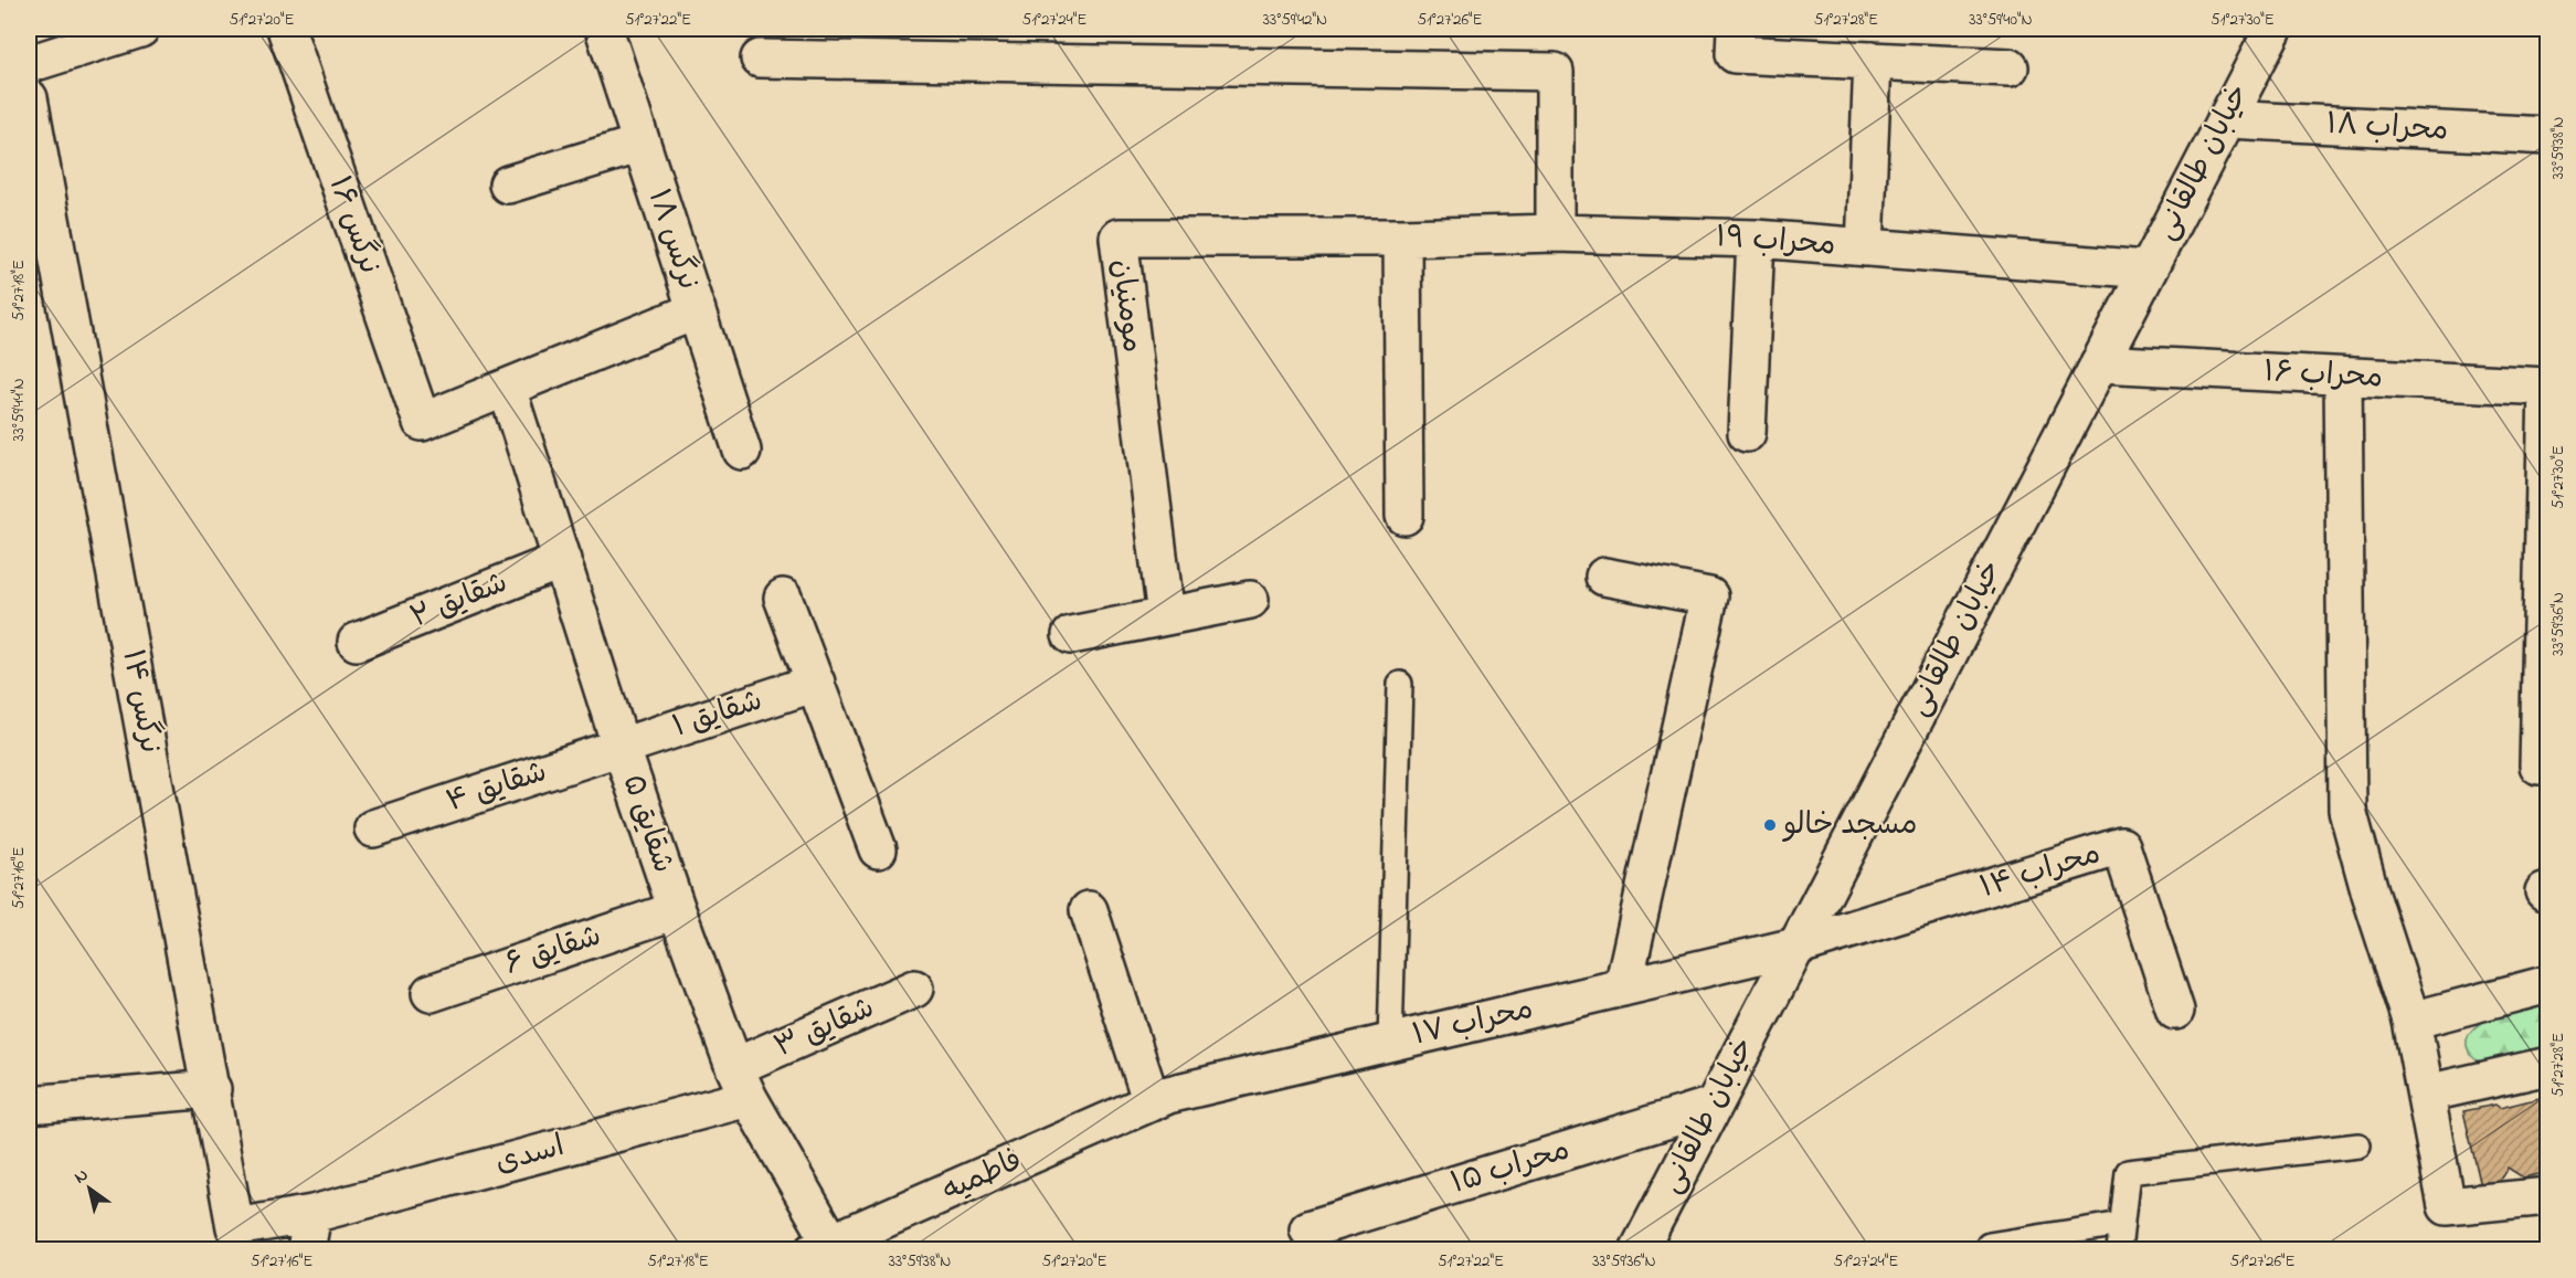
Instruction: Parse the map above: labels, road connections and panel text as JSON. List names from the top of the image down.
{
  "streets": {
    "street": [
      "محراب ۱۸",
      "خیابان طالقانی",
      "نرگس ۱۶",
      "نرگس ۱۸",
      "محراب ۱۹",
      "مومنیان",
      "محراب ۱۶",
      "شقایق ۲",
      "نرگس ۱۴",
      "شقایق ۱",
      "شقایق ۴",
      "شقایق ۵",
      "محراب ۱۴",
      "شقایق ۶",
      "محراب ۱۷",
      "شقایق ۳",
      "اسدی",
      "محراب ۱۵",
      "فاطمیه"
    ]
  },
  "crossings": [
    ["محراب ۱۸", "خیابان طالقانی"],
    ["خیابان طالقانی", "محراب ۱۹"],
    ["خیابان طالقانی", "محراب ۱۶"],
    ["خیابان طالقانی", "محراب ۱۴"],
    ["خیابان طالقانی", "محراب ۱۷"],
    ["خیابان طالقانی", "محراب ۱۵"],
    ["نرگس ۱۶", "شقایق ۵"],
    ["محراب ۱۹", "مومنیان"],
    ["شقایق ۲", "شقایق ۵"],
    ["نرگس ۱۴", "اسدی"],
    ["شقایق ۱", "شقایق ۴"],
    ["شقایق ۱", "شقایق ۵"],
    ["شقایق ۴", "شقایق ۵"],
    ["شقایق ۵", "شقایق ۶"],
    ["شقایق ۵", "شقایق ۳"],
    ["شقایق ۵", "اسدی"],
    ["شقایق ۵", "فاطمیه"],
    ["محراب ۱۴", "محراب ۱۷"],
    ["محراب ۱۷", "فاطمیه"],
    ["شقایق ۳", "اسدی"]
  ],
  "places": ["مسجد خالو"],
  "north": "top left",
  "coordinates": [
    "51°27'20\"E",
    "51°27'22\"E",
    "51°27'24\"E",
    "33°59'42\"N",
    "51°27'26\"E",
    "51°27'28\"E",
    "33°59'40\"N",
    "51°27'30\"E",
    "33°59'38\"N",
    "51°27'18\"E",
    "33°59'44\"N",
    "33°59'36\"N",
    "51°27'16\"E"
  ]
}
